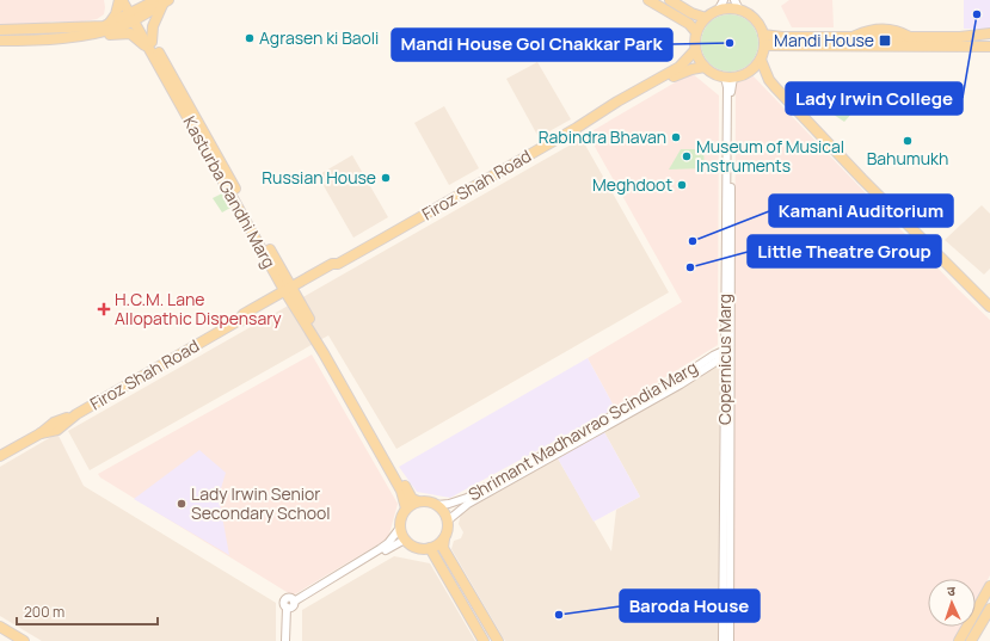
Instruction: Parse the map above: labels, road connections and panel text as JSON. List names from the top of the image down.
{
  "streets": {
    "main road": ["Firoz Shah Road", "Kasturba Gandhi Marg"],
    "street": ["Copernicus Marg", "Shrimant Madhavrao Scindia Marg"]
  },
  "crossings": [
    ["Firoz Shah Road", "Kasturba Gandhi Marg"],
    ["Firoz Shah Road", "Copernicus Marg"],
    ["Kasturba Gandhi Marg", "Shrimant Madhavrao Scindia Marg"],
    ["Copernicus Marg", "Shrimant Madhavrao Scindia Marg"]
  ],
  "places": {
    "other": [
      "Lady Irwin College",
      "Agrasen ki Baoli",
      "Mandi House Gol Chakkar Park",
      "Rabindra Bhavan",
      "Bahumukh",
      "Museum of Musical Instruments",
      "Russian House",
      "Meghdoot",
      "Kamani Auditorium",
      "Little Theatre Group",
      "Lady Irwin Senior Secondary School",
      "Baroda House"
    ],
    "transit": ["Mandi House"],
    "health": ["H.C.M. Lane Allopathic Dispensary"]
  },
  "scale_bar": "200 m",
  "north": "top"
}
